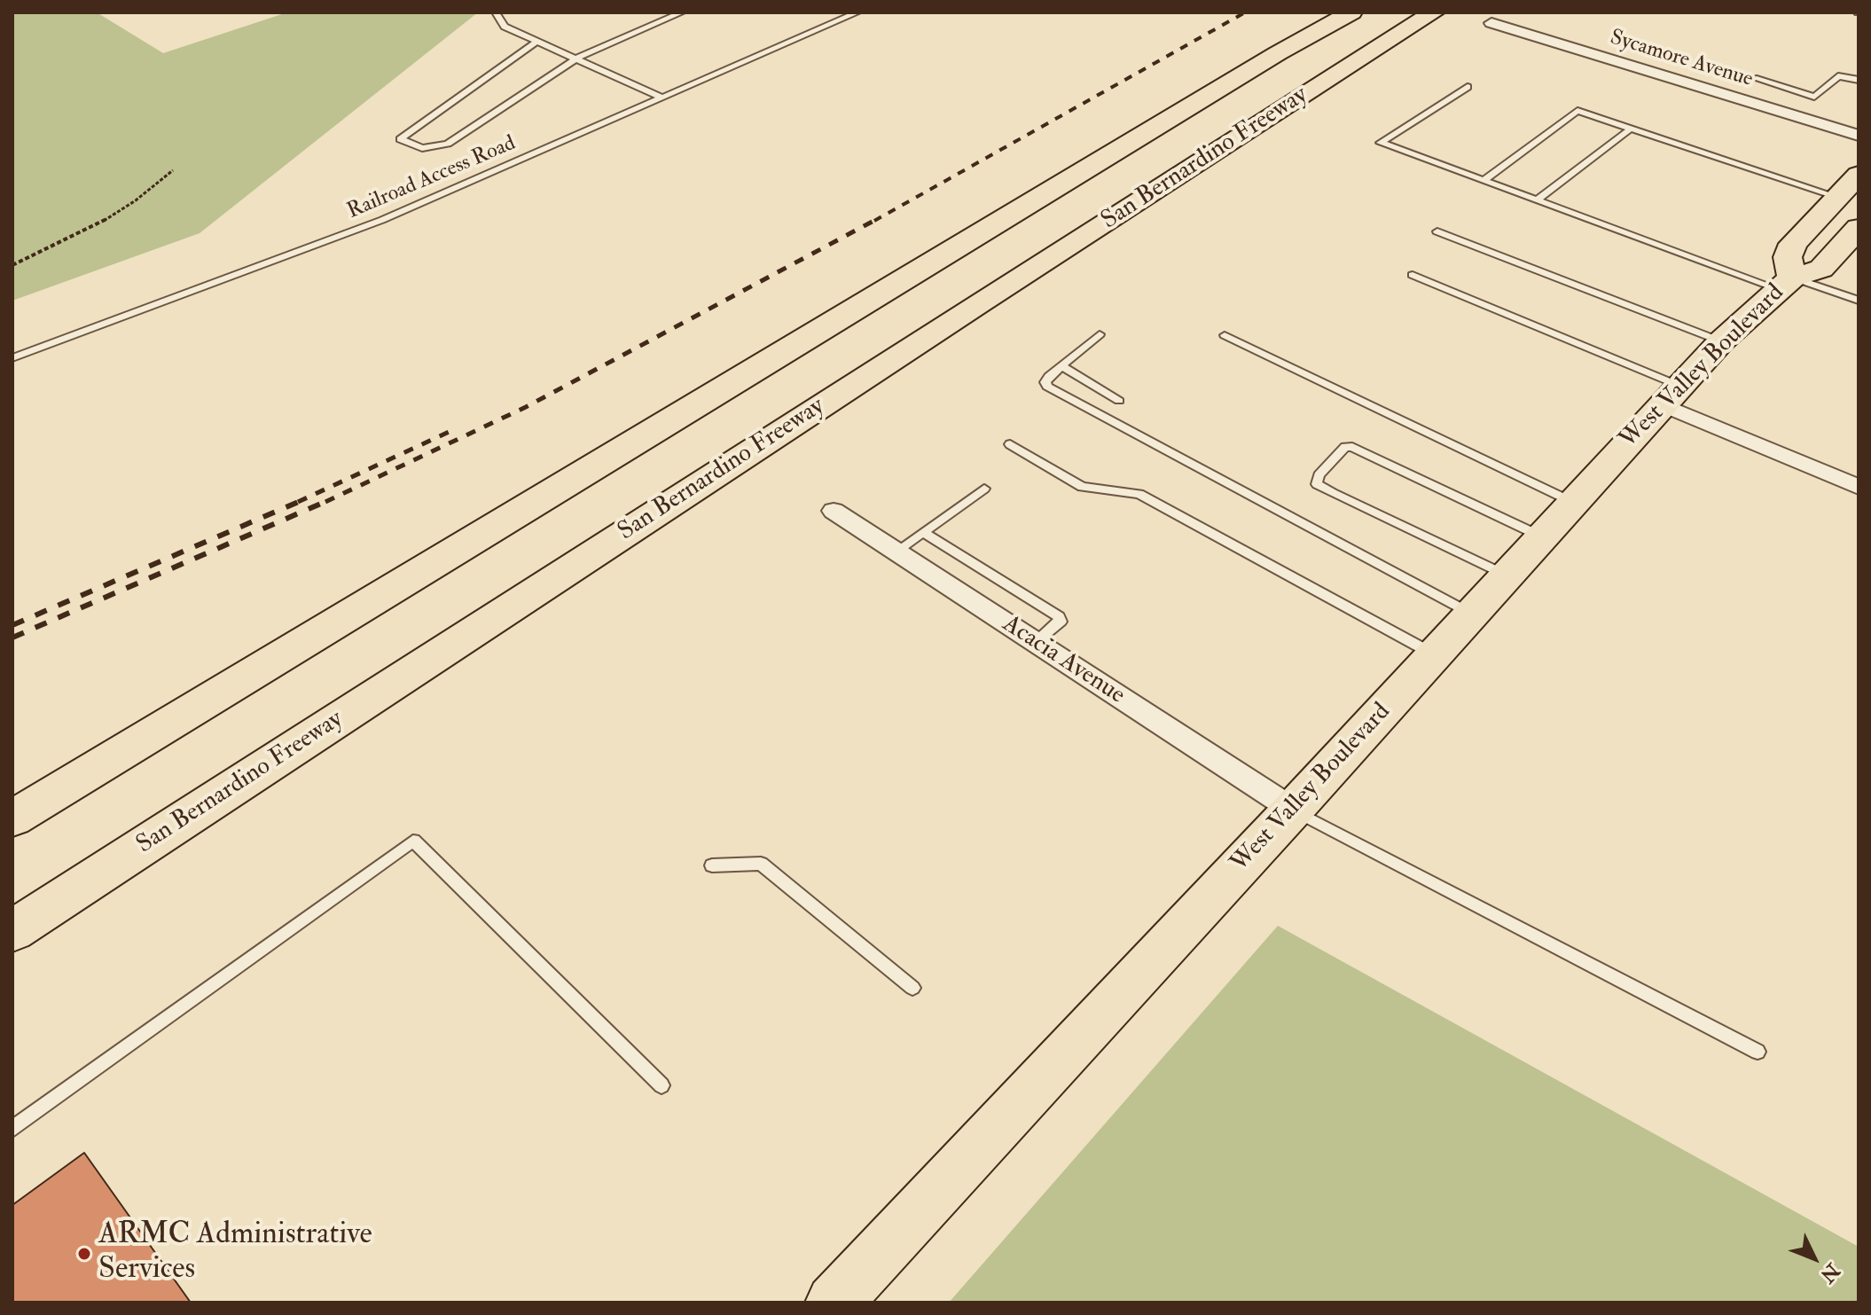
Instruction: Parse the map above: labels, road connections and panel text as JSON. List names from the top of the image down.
{
  "streets": {
    "main road": ["San Bernardino Freeway", "West Valley Boulevard"],
    "street": ["Sycamore Avenue", "Acacia Avenue"],
    "lane": ["Railroad Access Road"]
  },
  "crossings": [
    ["West Valley Boulevard", "Acacia Avenue"]
  ],
  "places": ["ARMC Administrative Services"],
  "north": "bottom right"
}
